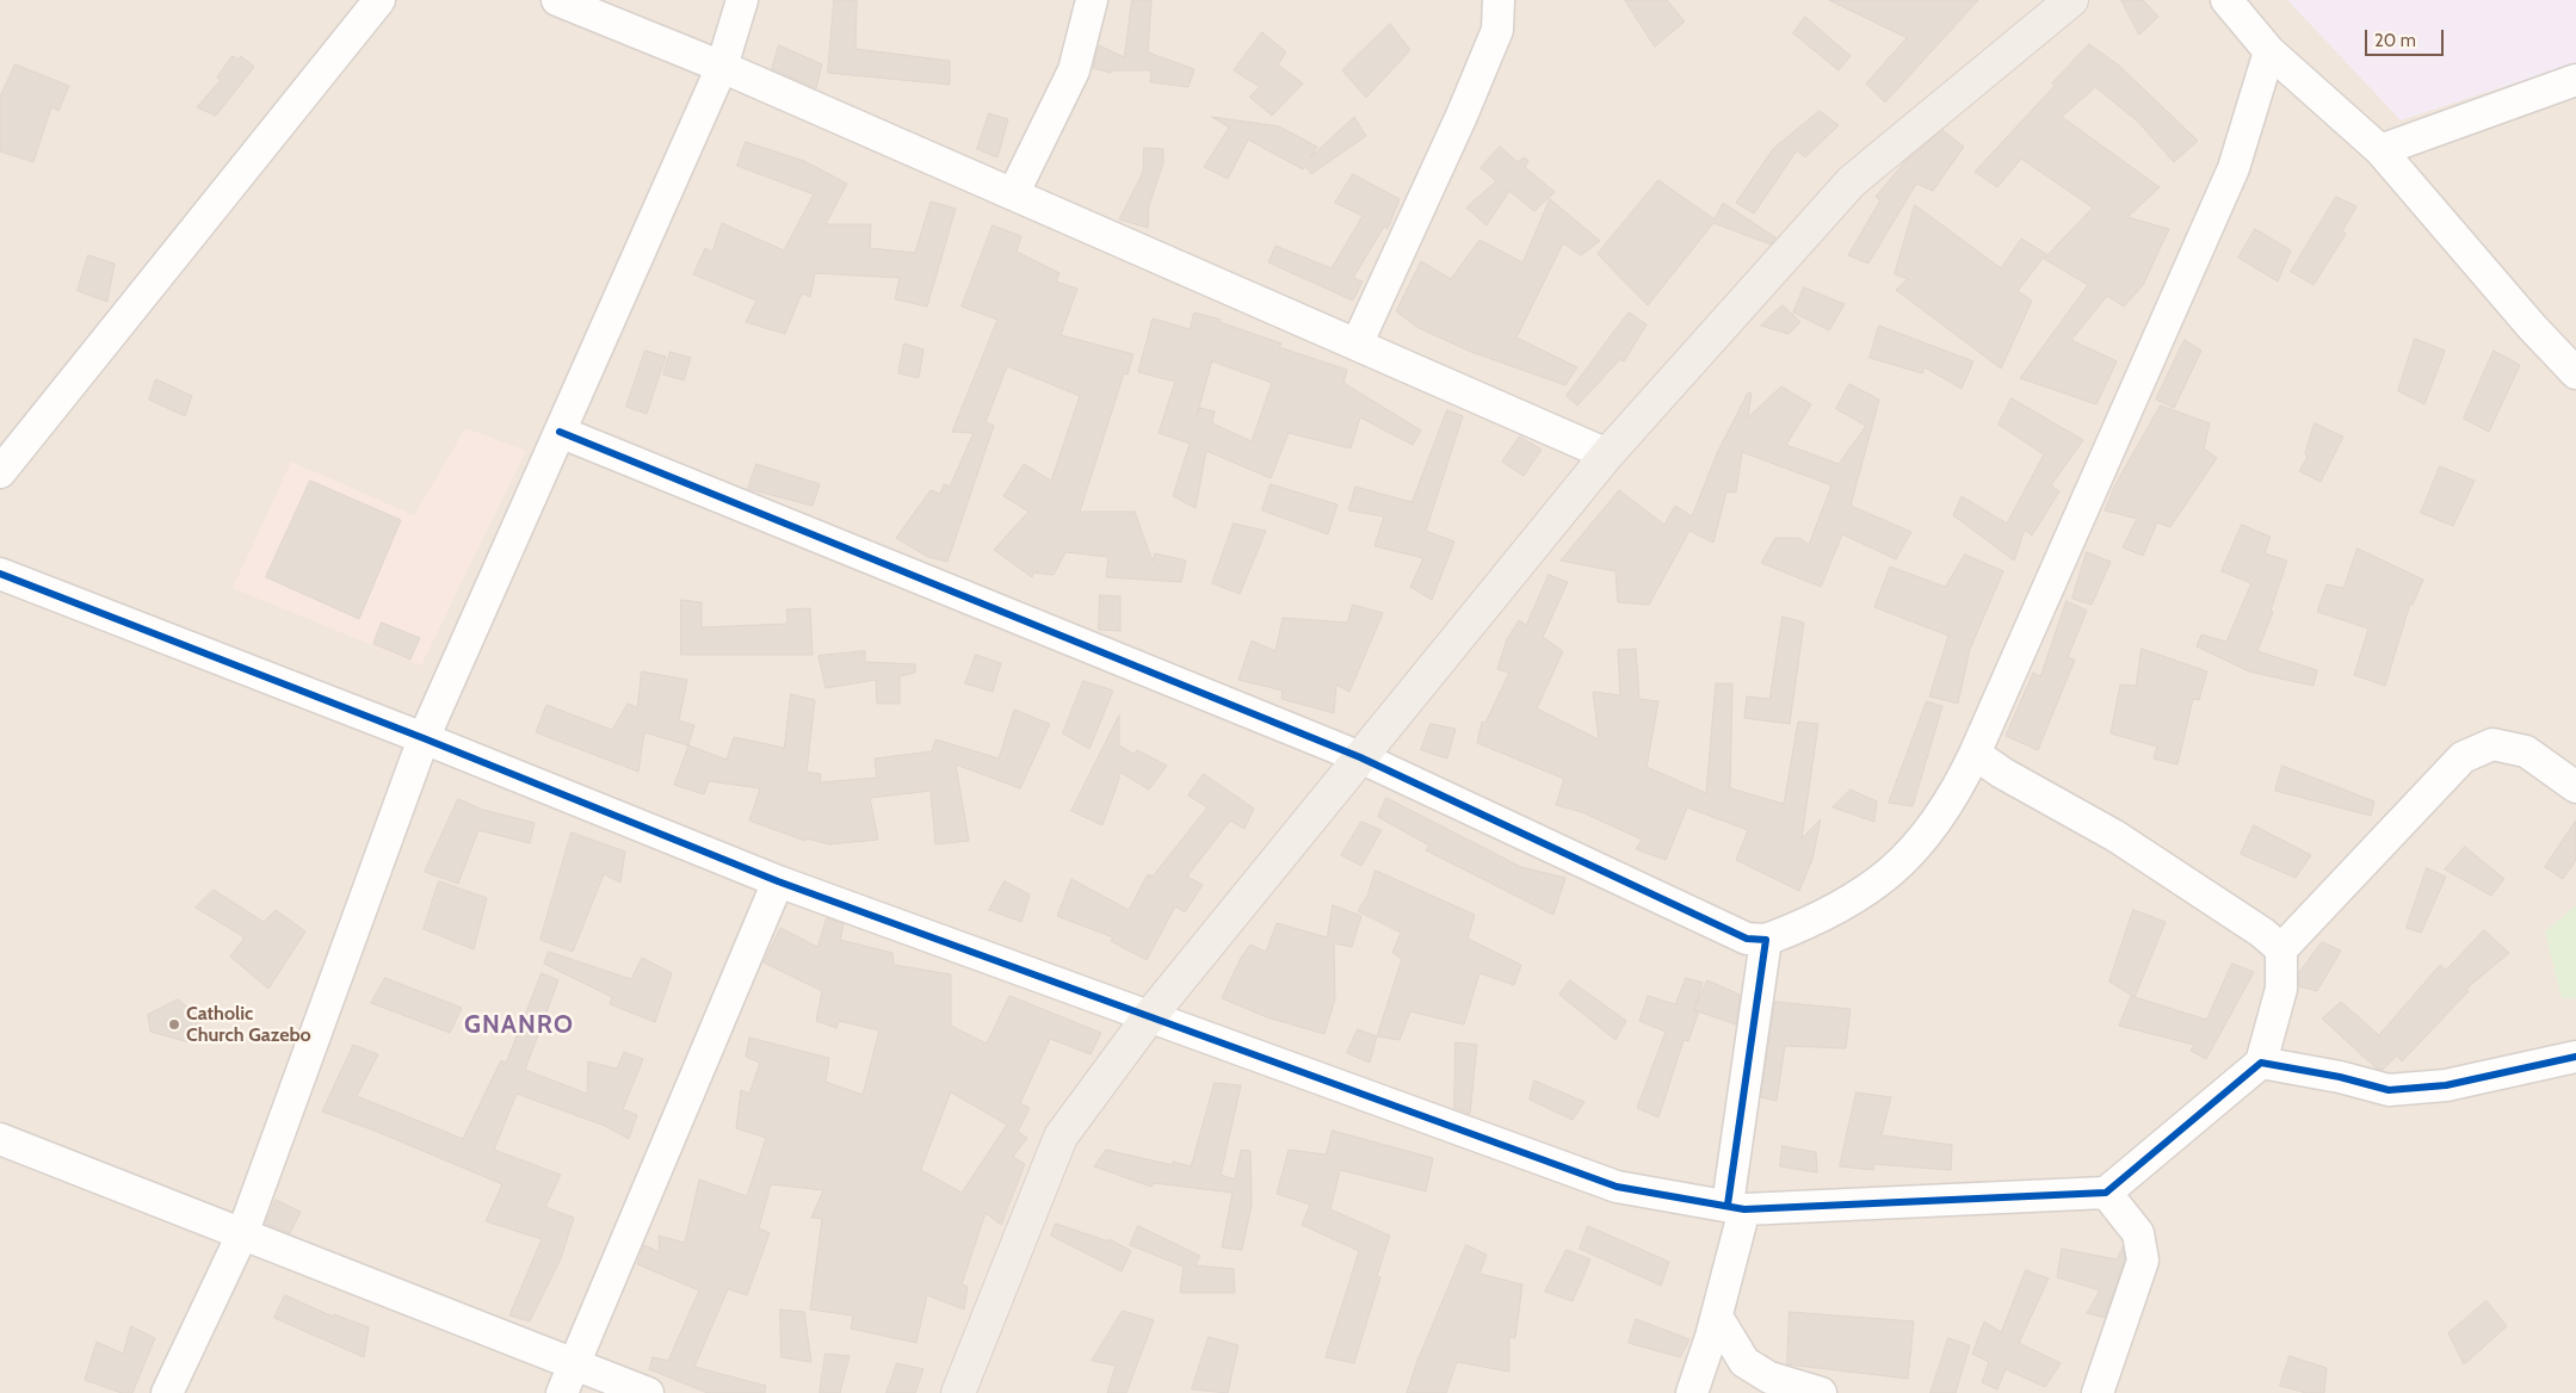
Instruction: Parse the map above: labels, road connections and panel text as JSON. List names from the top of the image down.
{
  "districts": ["GNANRO"],
  "places": ["Catholic Church Gazebo"],
  "scale_bar": "20 m"
}
